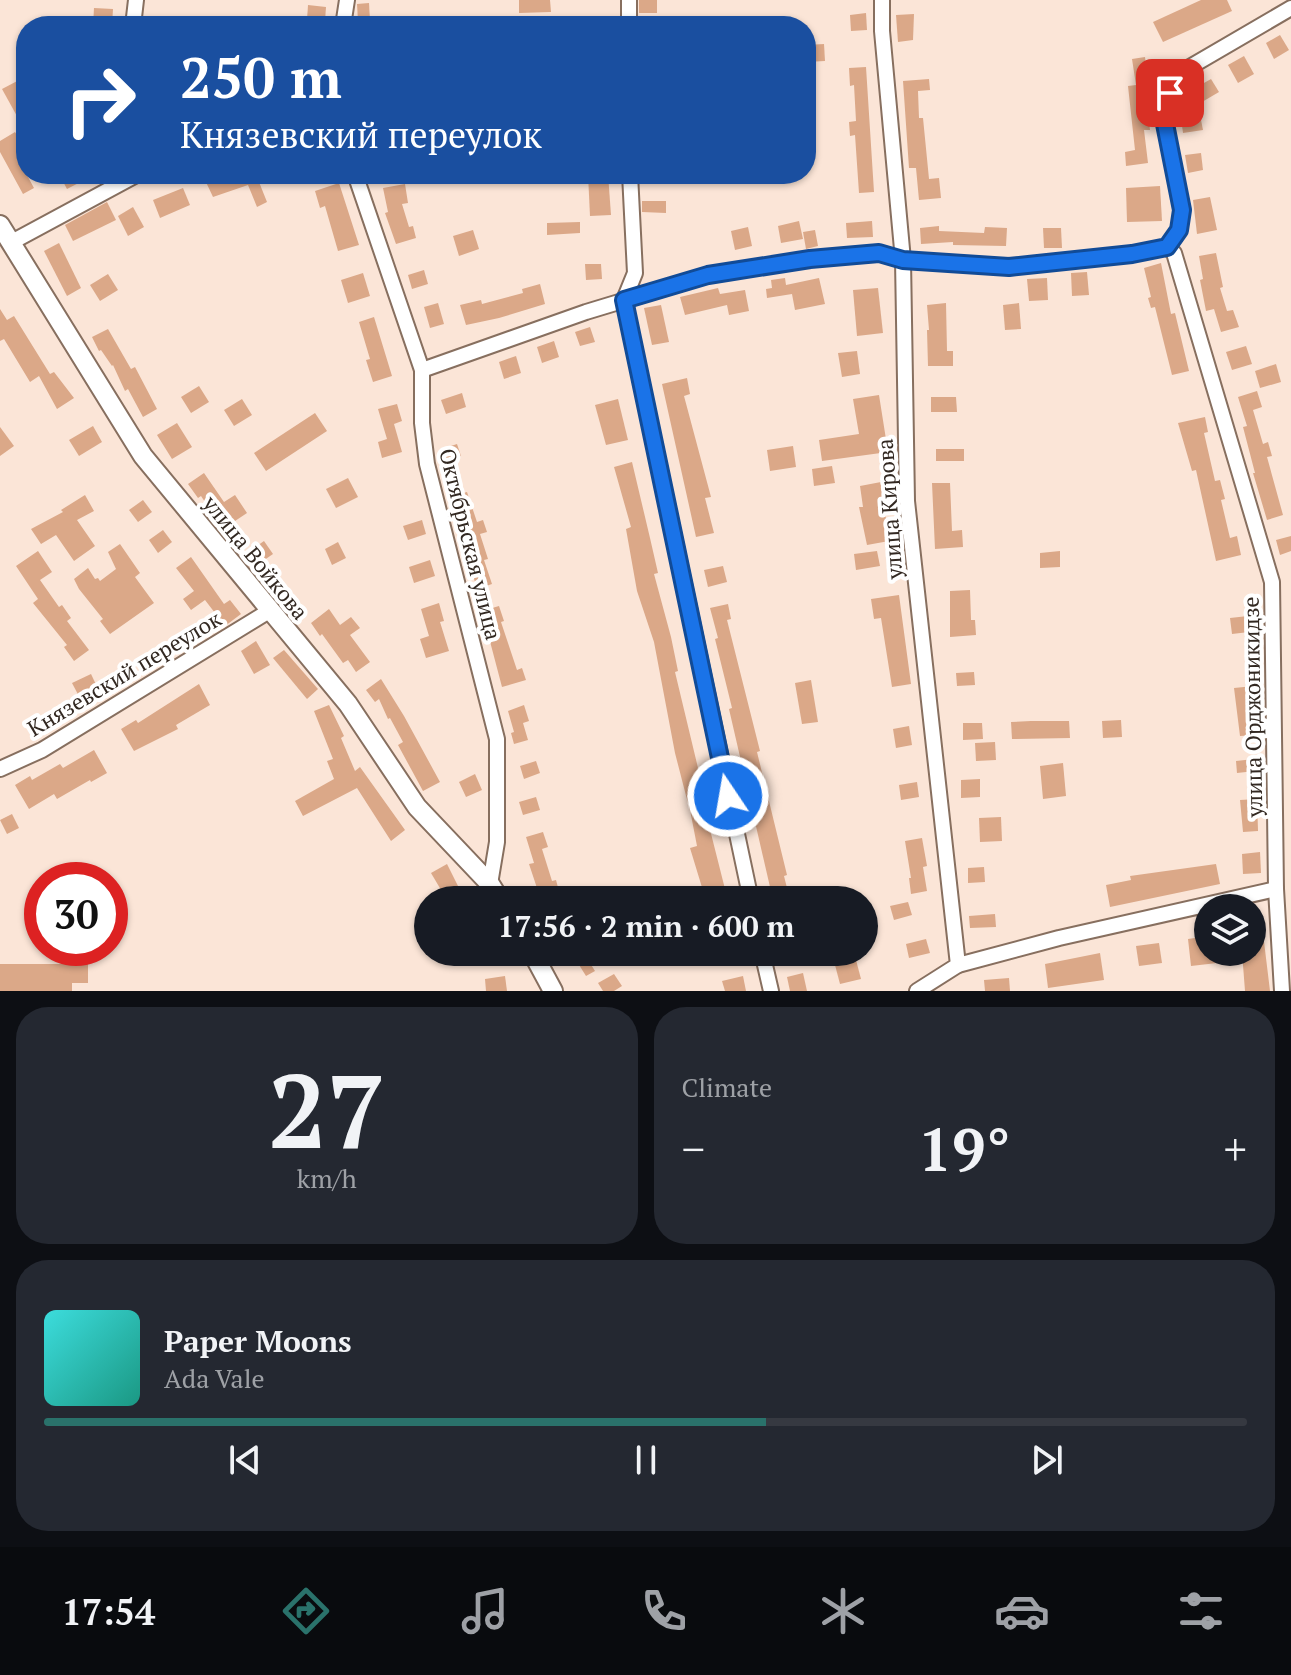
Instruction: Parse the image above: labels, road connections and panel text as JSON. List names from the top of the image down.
{
  "streets": {
    "street": [
      "улица Кирова",
      "Октябрьская улица",
      "улица Войкова",
      "Князевский переулок",
      "улица Орджоникидзе"
    ]
  },
  "crossings": [
    ["улица Войкова", "Князевский переулок"]
  ],
  "page": {
    "turn": ["250 m", "Князевский переулок"],
    "limit": "30",
    "trip": "17:56 · 2 min · 600 m",
    "tile": [
      ["27", "km/h"],
      "Climate"
    ],
    "heat": ["−", "19°", "+"],
    "song": ["Paper Moons", "Ada Vale"],
    "tabs": "17:54"
  }
}
